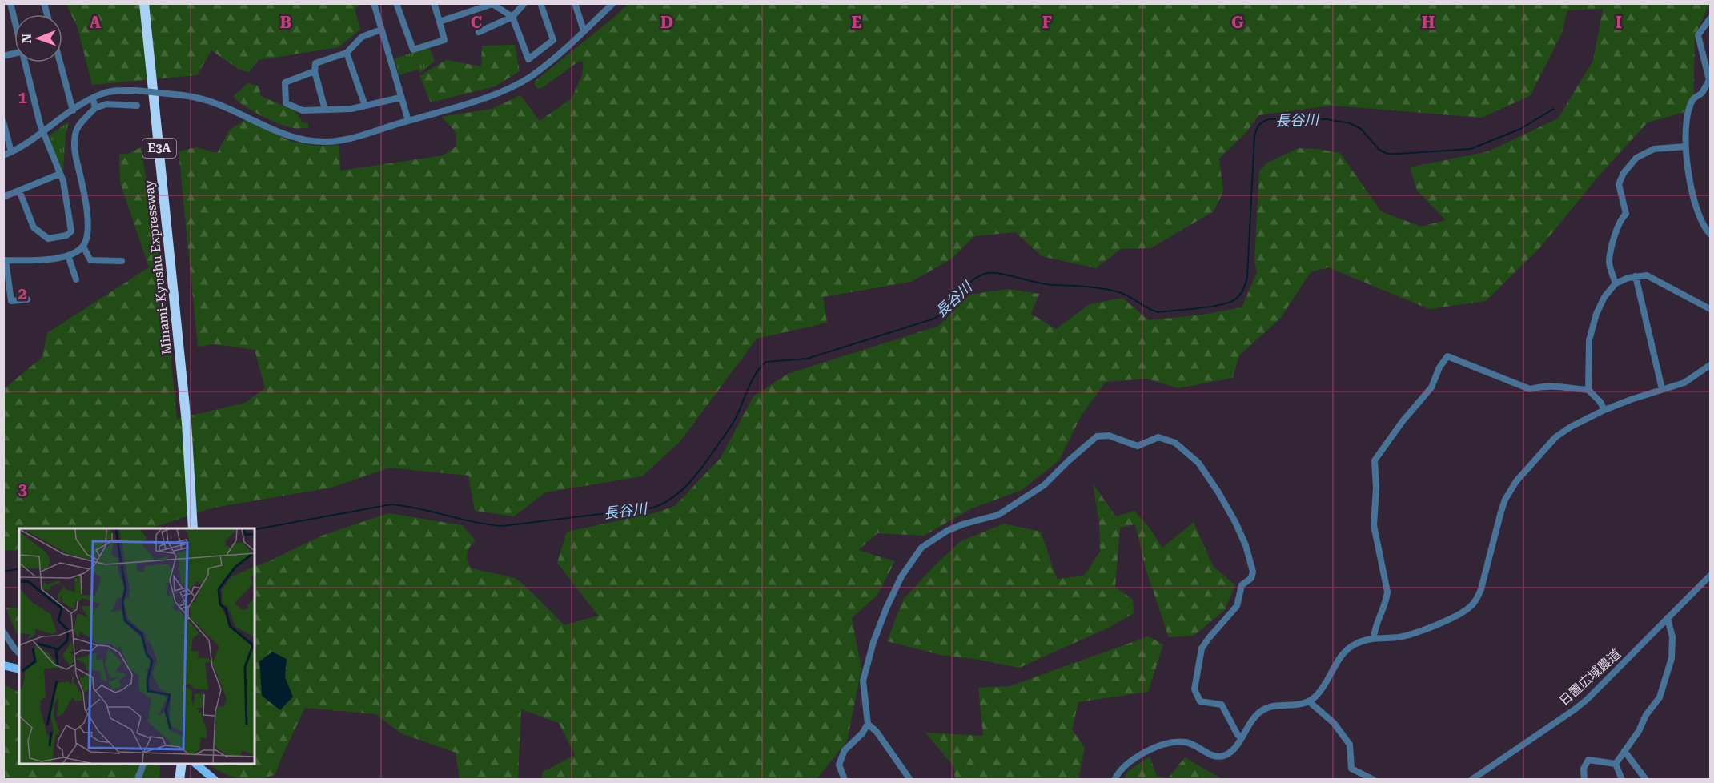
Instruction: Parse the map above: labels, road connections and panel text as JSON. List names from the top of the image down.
{
  "streets": {
    "highway": ["E3A", "Minami-Kyushu Expressway"],
    "street": ["日置広域農道"]
  },
  "water": ["長谷川"],
  "north": "left",
  "grid": {
    "columns": [
      "A",
      "B",
      "C",
      "D",
      "E",
      "F",
      "G",
      "H",
      "I"
    ],
    "rows": ["1", "2", "3"]
  }
}
